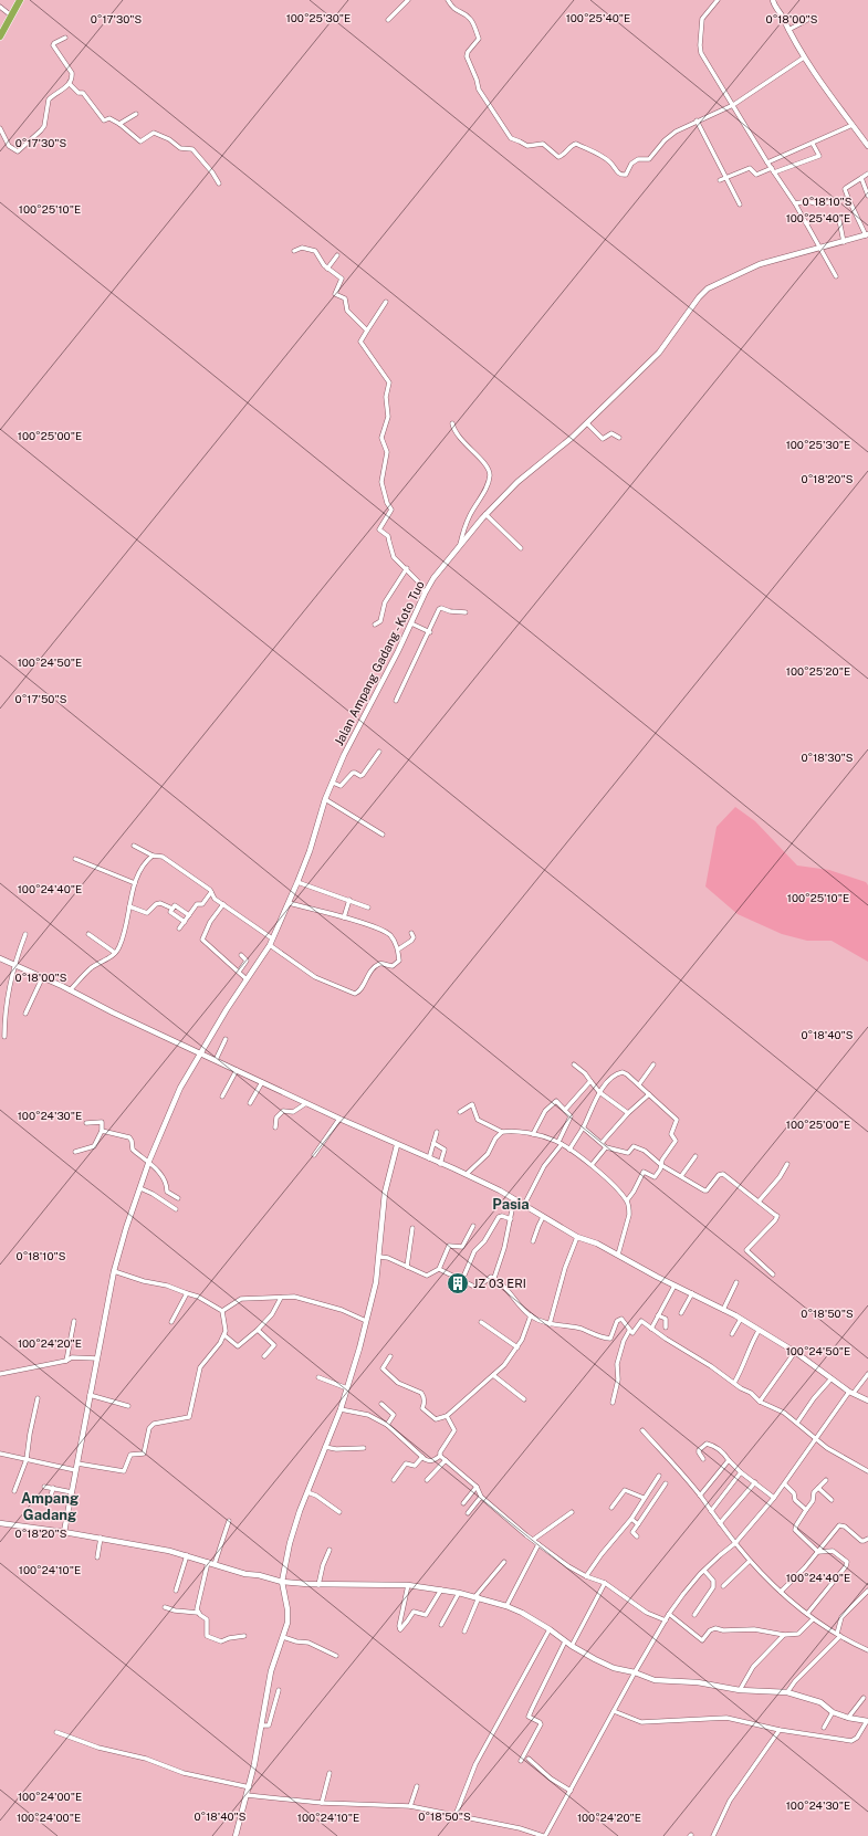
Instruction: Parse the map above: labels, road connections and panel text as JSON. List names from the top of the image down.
{
  "streets": {
    "street": ["Jalan Ampang Gadang - Koto Tuo"]
  },
  "districts": ["Pasia", "Ampang Gadang"],
  "places": {
    "building": ["JZ 03 ERI"]
  },
  "coordinates": [
    "100°25'30\"E",
    "100°25'40\"E",
    "0°17'30\"S",
    "0°18'00\"S",
    "0°18'10\"S",
    "100°25'10\"E",
    "100°25'00\"E",
    "0°18'20\"S",
    "100°24'50\"E",
    "100°25'20\"E",
    "0°17'50\"S",
    "0°18'30\"S",
    "100°24'40\"E",
    "0°18'40\"S",
    "100°24'30\"E",
    "0°18'50\"S",
    "100°24'20\"E",
    "100°24'10\"E",
    "100°24'00\"E"
  ]
}
